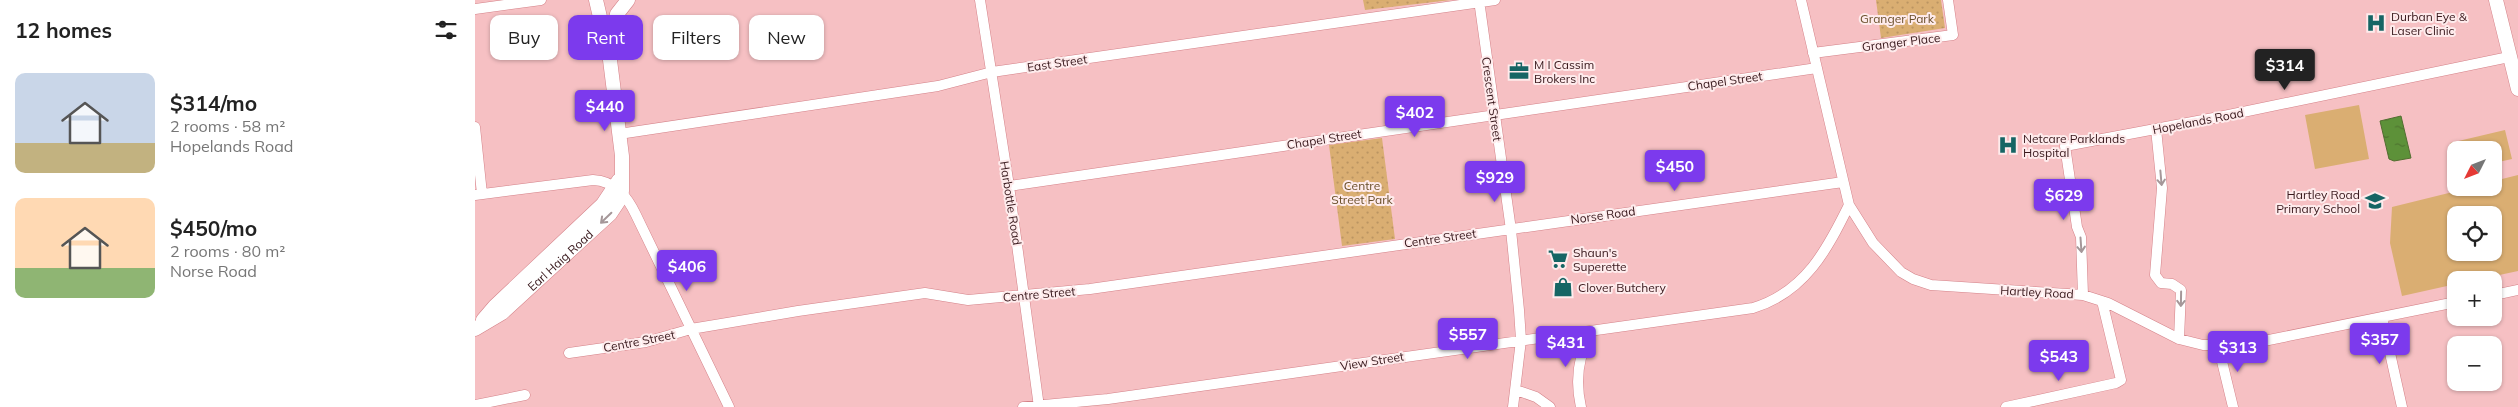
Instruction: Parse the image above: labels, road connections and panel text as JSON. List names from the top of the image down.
{
  "streets": {
    "street": [
      "Granger Place",
      "East Street",
      "Chapel Street",
      "Crescent Street",
      "Hopelands Road",
      "Harbottle Road",
      "Norse Road",
      "Centre Street",
      "Earl Haig Road",
      "Hartley Road",
      "View Street"
    ]
  },
  "crossings": [
    ["Granger Place", "Hartley Road"],
    ["East Street", "Crescent Street"],
    ["East Street", "Harbottle Road"],
    ["East Street", "Earl Haig Road"],
    ["Chapel Street", "Crescent Street"],
    ["Chapel Street", "Harbottle Road"],
    ["Chapel Street", "Hartley Road"],
    ["Crescent Street", "Norse Road"],
    ["Crescent Street", "Centre Street"],
    ["Crescent Street", "View Street"],
    ["Hopelands Road", "Hartley Road"],
    ["Harbottle Road", "Centre Street"],
    ["Harbottle Road", "View Street"],
    ["Norse Road", "Centre Street"],
    ["Norse Road", "Hartley Road"],
    ["Hartley Road", "View Street"]
  ],
  "parks": ["Granger Park", "Centre Street Park"],
  "places": {
    "hospital": ["Durban Eye & Laser Clinic", "Netcare Parklands Hospital"],
    "office": ["M I Cassim Brokers Inc"],
    "school or university": ["Hartley Road Primary School"],
    "supermarket": ["Shaun's Superette"],
    "shop": ["Clover Butchery"]
  },
  "north": "bottom left",
  "page": {
    "heading": "12 homes",
    "chip": [
      "Buy",
      "Rent",
      "Filters",
      "New"
    ],
    "price": [
      "$314",
      "$440",
      "$402",
      "$450",
      "$929",
      "$629",
      "$406",
      "$557",
      "$357",
      "$431",
      "$313",
      "$543"
    ],
    "list": [
      {
        "name": "$314/mo",
        "note": "2 rooms · 58 m² · Hopelands Road"
      },
      {
        "name": "$450/mo",
        "note": "2 rooms · 80 m² · Norse Road"
      }
    ],
    "map_buttons": ["+", "−"]
  }
}
